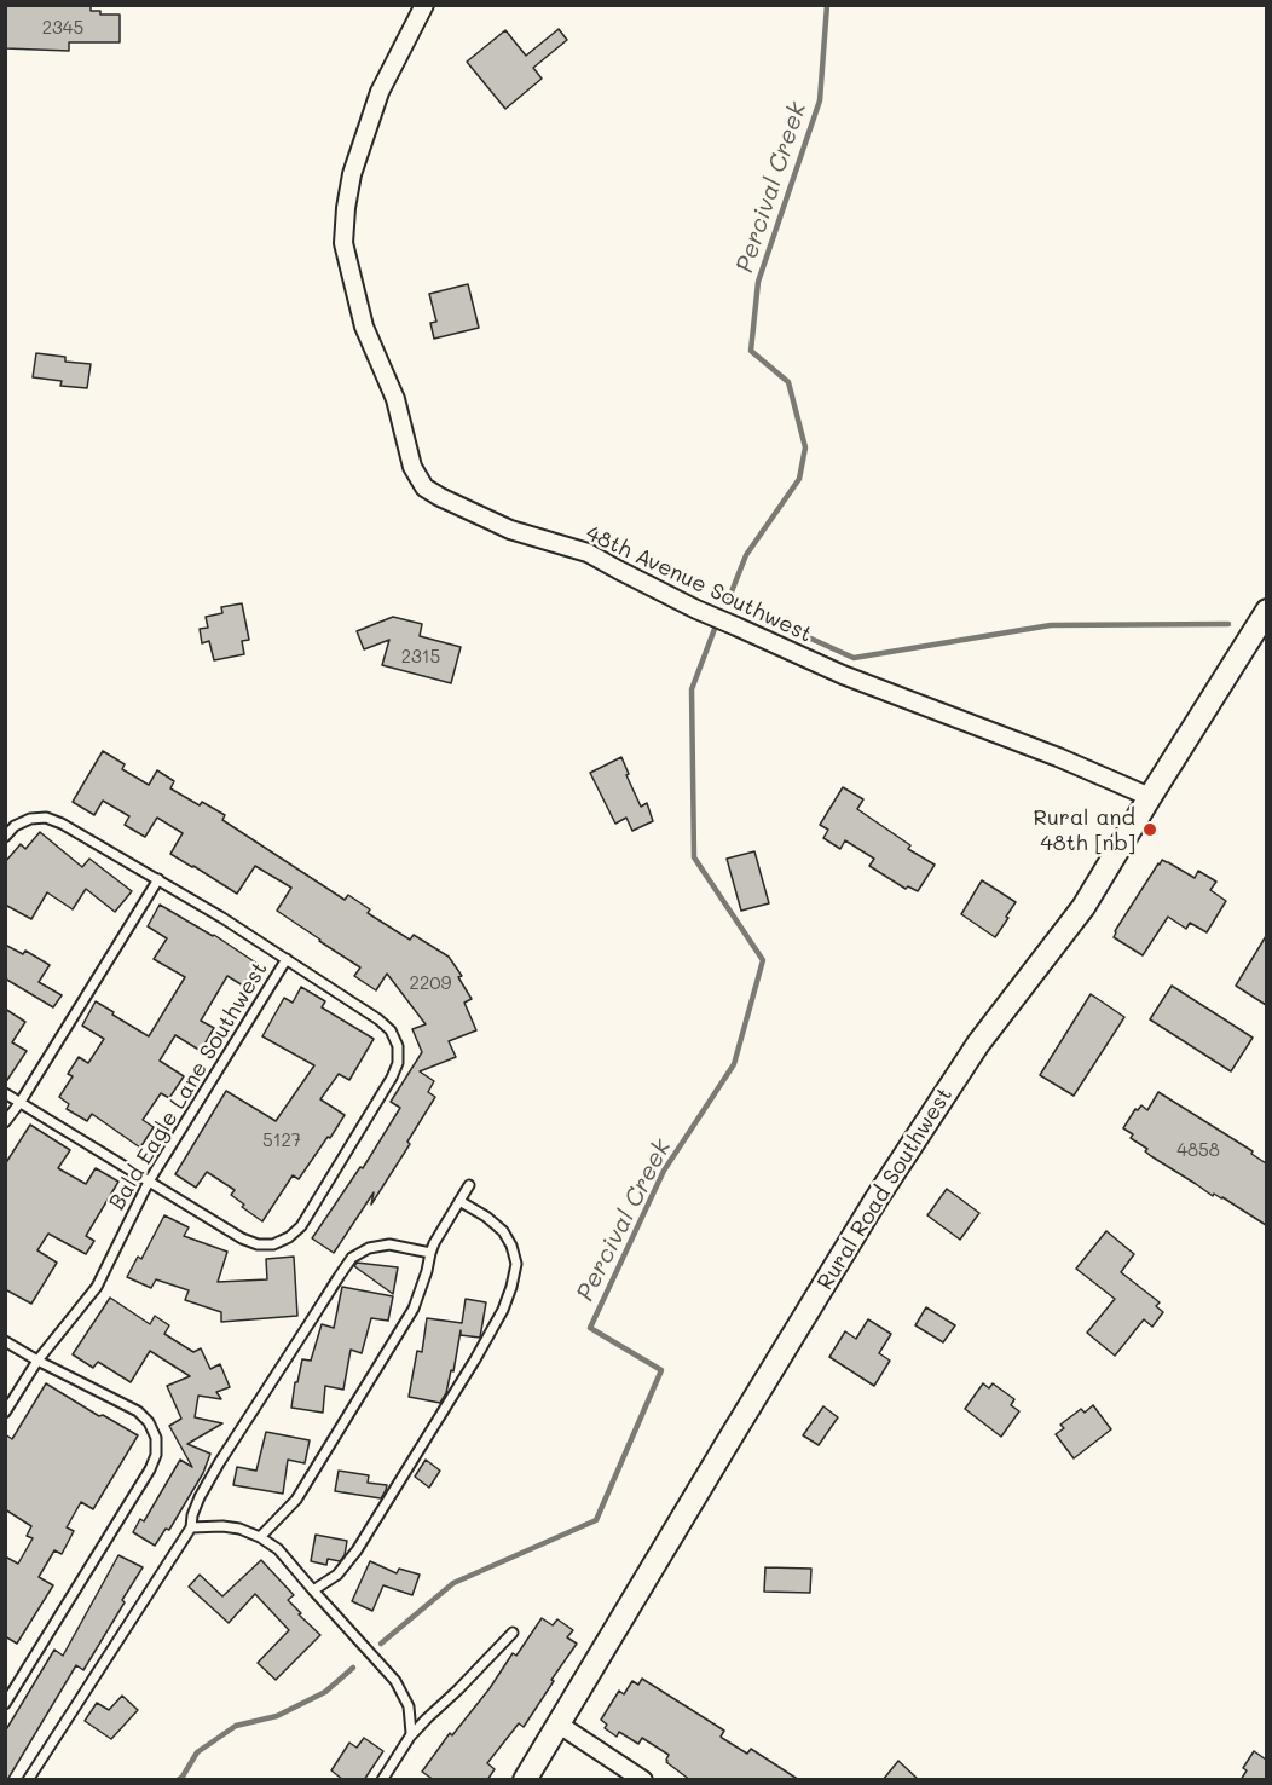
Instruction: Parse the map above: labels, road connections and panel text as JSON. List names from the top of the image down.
{
  "streets": {
    "street": ["48th Avenue Southwest", "Rural Road Southwest"],
    "lane": ["Bald Eagle Lane Southwest"]
  },
  "crossings": [
    ["48th Avenue Southwest", "Rural Road Southwest"]
  ],
  "water": ["Percival Creek"],
  "places": ["Rural and 48th [nb]"],
  "house_numbers": [
    "2345",
    "2315",
    "2209",
    "5127",
    "4858"
  ]
}
